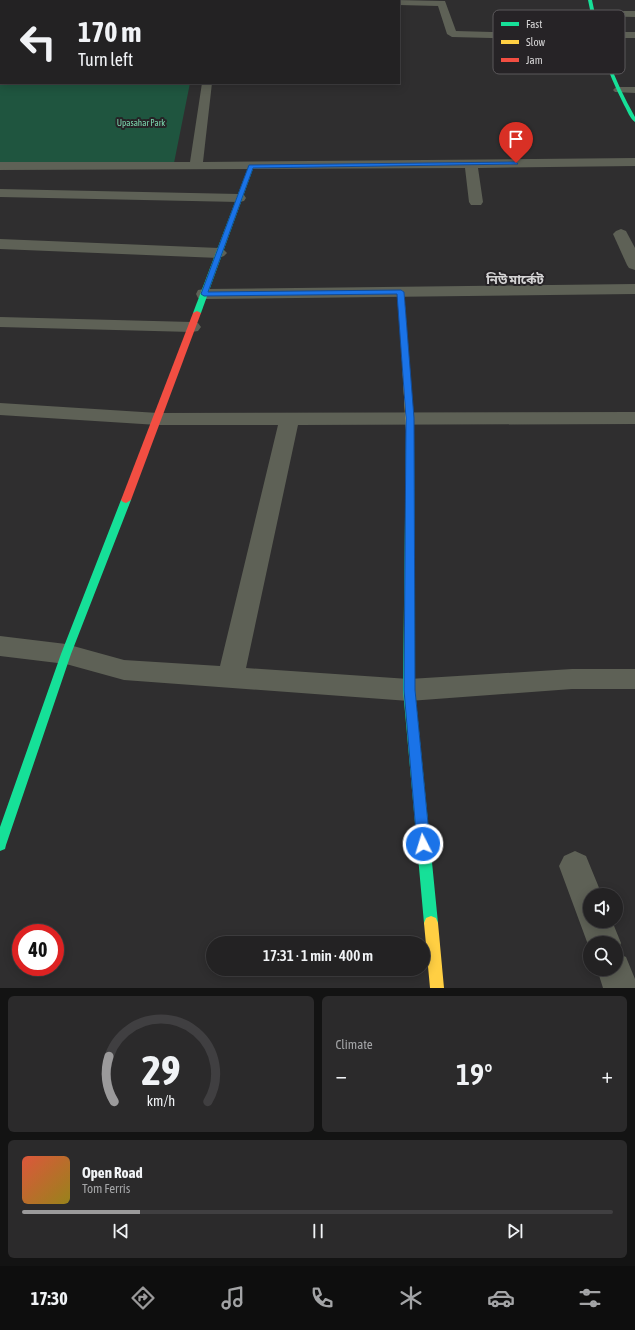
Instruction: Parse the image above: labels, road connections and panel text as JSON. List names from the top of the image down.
{
  "districts": ["নিউ মার্কেট"],
  "parks": ["Upasahar Park"],
  "legend": ["Fast", "Slow", "Jam"],
  "page": {
    "turn": ["170 m", "Turn left"],
    "limit": "40",
    "trip": "17:31 · 1 min · 400 m",
    "tile": "Climate",
    "heat": ["−", "19°", "+"],
    "song": ["Open Road", "Tom Ferris"],
    "tabs": "17:30",
    "gauge": ["29", "km/h"]
  }
}
